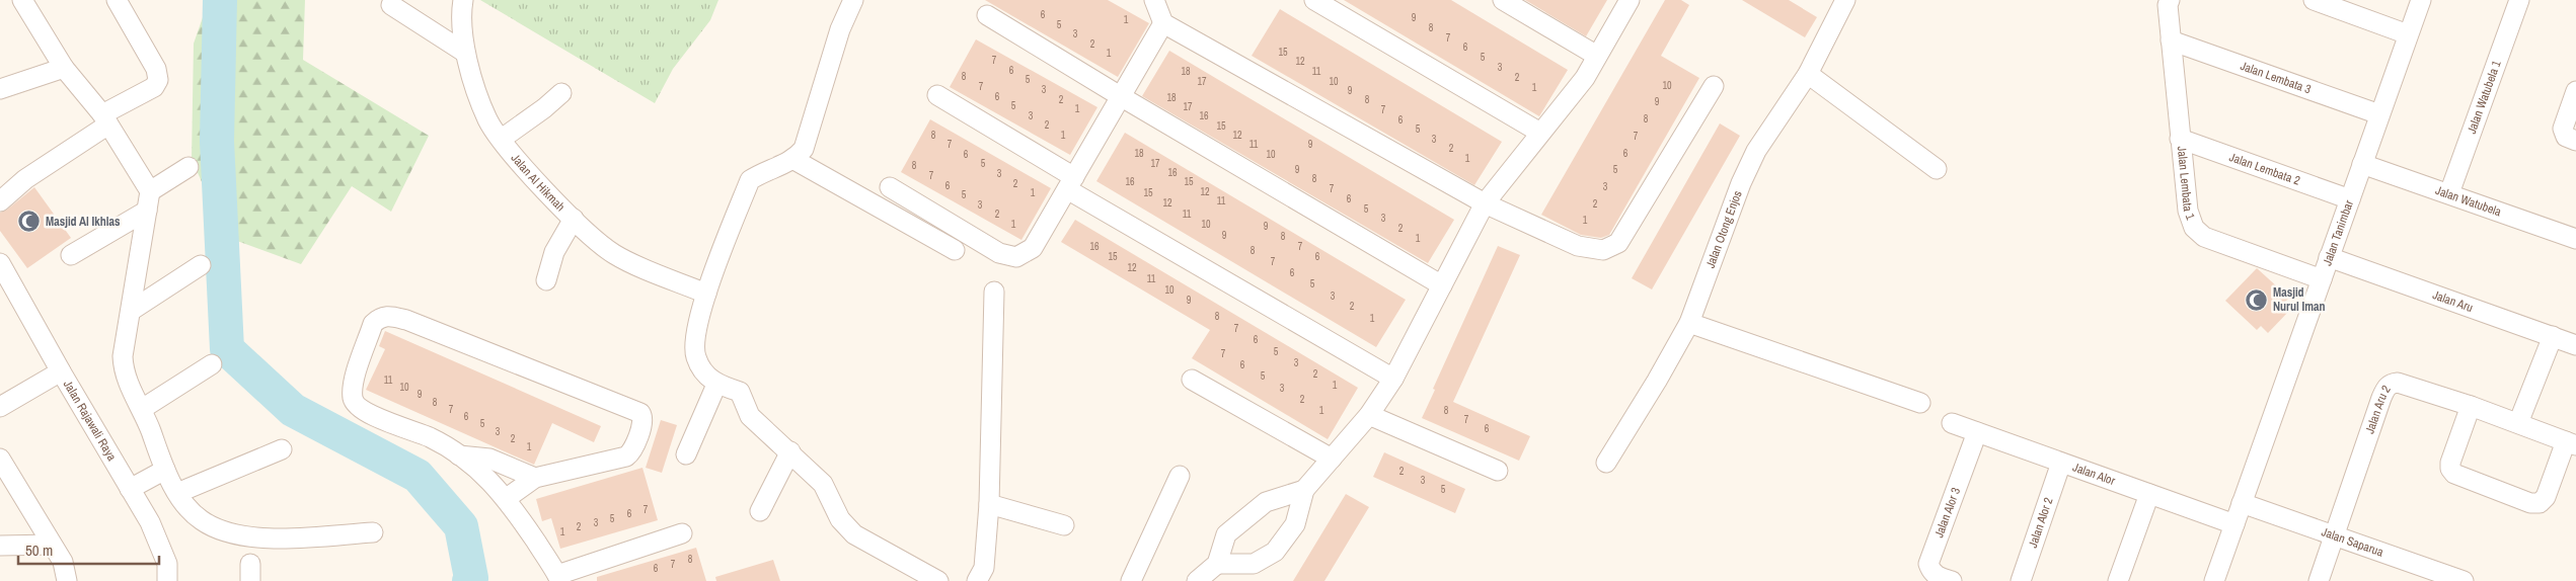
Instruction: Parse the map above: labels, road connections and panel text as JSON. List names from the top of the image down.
{
  "streets": {
    "street": [
      "Jalan Lembata 3",
      "Jalan Watubela 1",
      "Jalan Lembata 2",
      "Jalan Al Hikmah",
      "Jalan Lembata 1",
      "Jalan Watubela",
      "Jalan Otong Enjos",
      "Jalan Tanimbar",
      "Jalan Aru",
      "Jalan Aru 2",
      "Jalan Rajawali Raya",
      "Jalan Alor",
      "Jalan Alor 3",
      "Jalan Alor 2",
      "Jalan Saparua"
    ]
  },
  "crossings": [
    ["Jalan Lembata 3", "Jalan Lembata 1"],
    ["Jalan Lembata 3", "Jalan Tanimbar"],
    ["Jalan Watubela 1", "Jalan Watubela"],
    ["Jalan Lembata 2", "Jalan Lembata 1"],
    ["Jalan Lembata 2", "Jalan Tanimbar"],
    ["Jalan Lembata 1", "Jalan Tanimbar"],
    ["Jalan Watubela", "Jalan Tanimbar"],
    ["Jalan Tanimbar", "Jalan Aru"],
    ["Jalan Tanimbar", "Jalan Alor"],
    ["Jalan Tanimbar", "Jalan Saparua"],
    ["Jalan Aru 2", "Jalan Saparua"],
    ["Jalan Alor", "Jalan Alor 3"],
    ["Jalan Alor", "Jalan Alor 2"]
  ],
  "places": {
    "mosque": ["Masjid Al Ikhlas", "Masjid Nurul Iman"]
  },
  "house_numbers": [
    "6",
    "9",
    "1",
    "5",
    "8",
    "3",
    "7",
    "2",
    "6",
    "15",
    "1",
    "5",
    "7",
    "12",
    "3",
    "6",
    "18",
    "11",
    "8",
    "2",
    "5",
    "17",
    "10",
    "10",
    "7",
    "1",
    "3",
    "9",
    "6",
    "18",
    "2",
    "8",
    "9",
    "5",
    "17",
    "1",
    "7",
    "3",
    "16",
    "8",
    "6",
    "2",
    "15",
    "5",
    "8",
    "1",
    "12",
    "7",
    "3",
    "7",
    "11",
    "9",
    "2",
    "18",
    "6",
    "6",
    "10",
    "1",
    "5",
    "17",
    "8",
    "9",
    "5",
    "16",
    "3",
    "7",
    "8",
    "16",
    "15",
    "2",
    "6",
    "3",
    "7",
    "12",
    "1",
    "15",
    "5",
    "6",
    "11",
    "12",
    "2",
    "3",
    "5",
    "2",
    "11",
    "3",
    "1",
    "1",
    "10",
    "9",
    "2",
    "9",
    "8",
    "1",
    "16",
    "7",
    "8",
    "15",
    "6",
    "7",
    "12",
    "6",
    "11",
    "5",
    "10",
    "3",
    "9",
    "2",
    "8",
    "1",
    "7",
    "6",
    "5",
    "7",
    "3",
    "6",
    "2",
    "5",
    "11",
    "1",
    "10",
    "3",
    "9",
    "2",
    "8",
    "7",
    "1",
    "8",
    "6",
    "7",
    "5",
    "6",
    "3",
    "2",
    "1",
    "2",
    "3",
    "5",
    "7",
    "6",
    "5",
    "3",
    "2",
    "1",
    "8",
    "7",
    "6"
  ],
  "scale_bar": "50 m"
}
